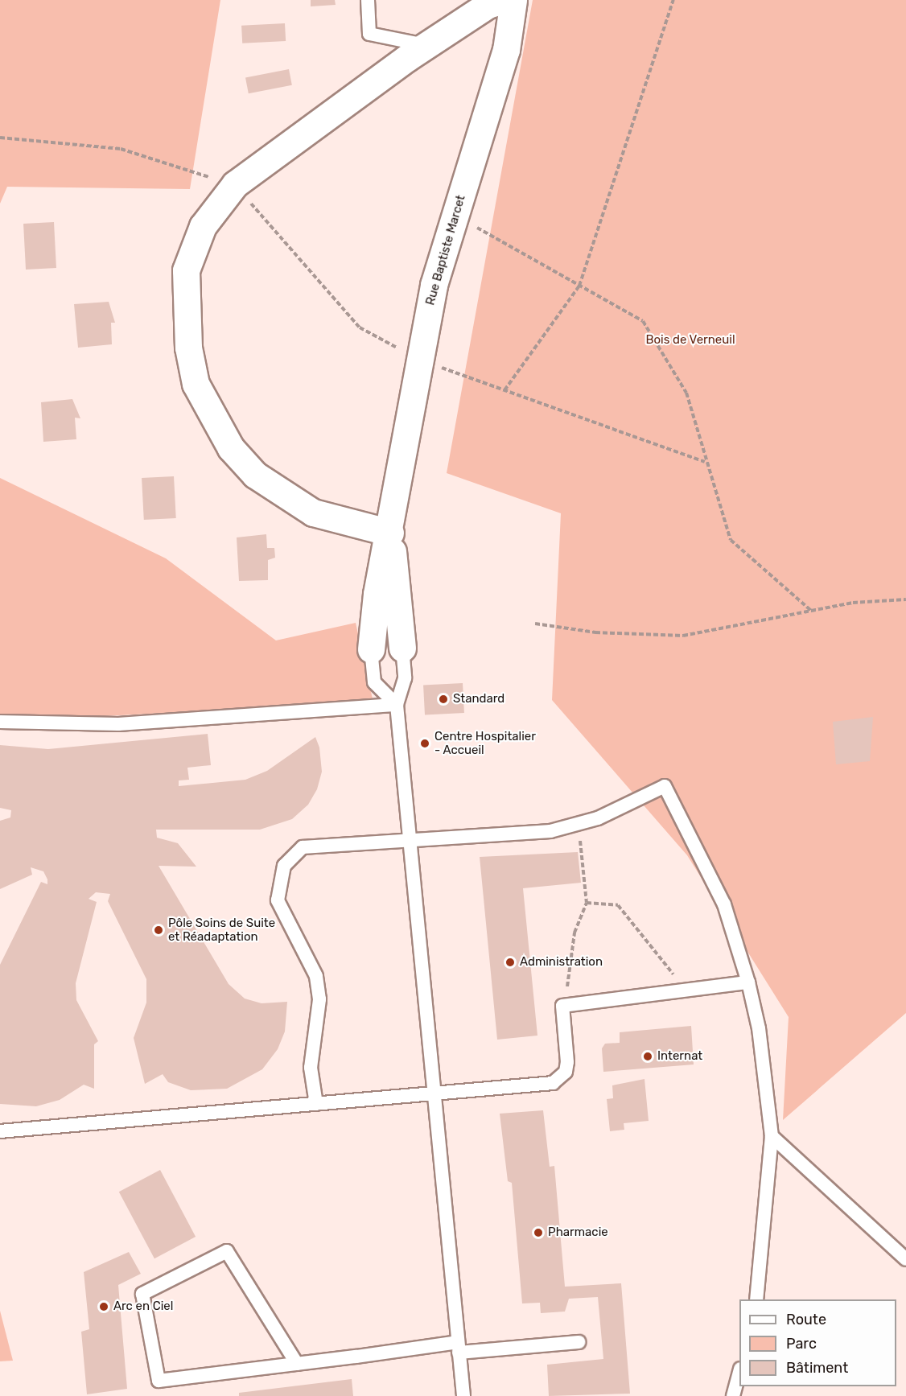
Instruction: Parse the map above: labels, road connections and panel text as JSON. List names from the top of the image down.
{
  "streets": {
    "street": ["Rue Baptiste Marcet"]
  },
  "parks": ["Bois de Verneuil"],
  "places": [
    "Standard",
    "Centre Hospitalier - Accueil",
    "Pôle Soins de Suite et Réadaptation",
    "Administration",
    "Internat",
    "Pharmacie",
    "Arc en Ciel"
  ],
  "legend": ["Route", "Parc", "Bâtiment"]
}
